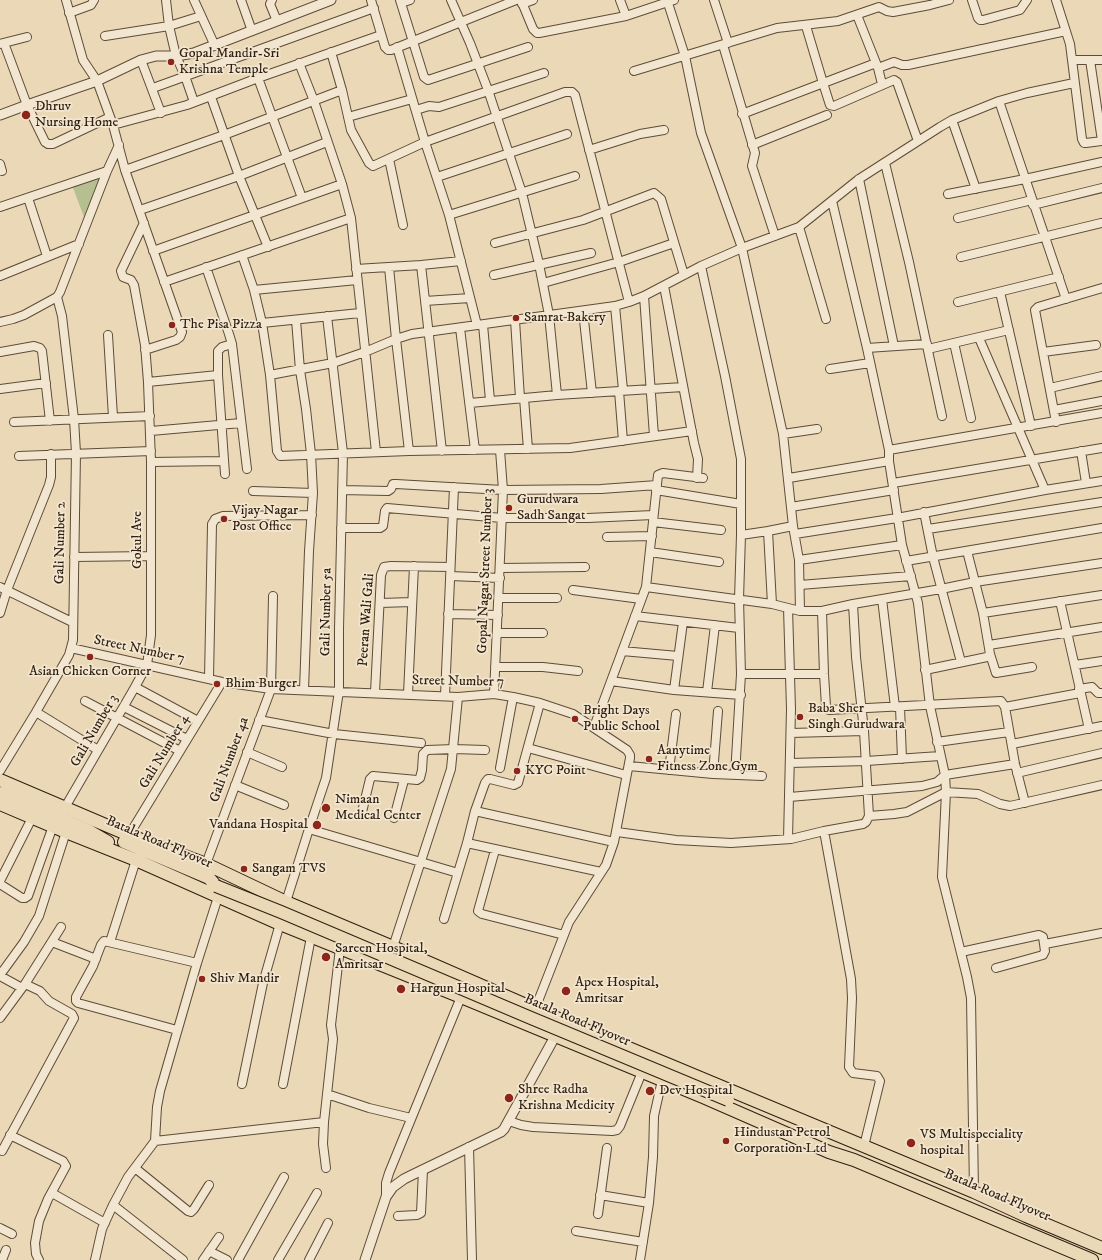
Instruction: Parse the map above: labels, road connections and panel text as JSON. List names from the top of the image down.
{
  "streets": {
    "main road": ["Batala Road Flyover"],
    "street": [
      "Gokul Ave",
      "Gali Number 2",
      "Gopal Nagar Street Number 3",
      "Gali Number 5a",
      "Peeran Wali Gali",
      "Street Number 7",
      "Gali Number 3",
      "Gali Number 4",
      "Gali Number 4a"
    ]
  },
  "crossings": [
    ["Gokul Ave", "Street Number 7"],
    ["Gokul Ave", "Gali Number 3"],
    ["Gali Number 2", "Street Number 7"],
    ["Gopal Nagar Street Number 3", "Street Number 7"],
    ["Gali Number 5a", "Street Number 7"],
    ["Peeran Wali Gali", "Street Number 7"],
    ["Street Number 7", "Gali Number 3"],
    ["Street Number 7", "Gali Number 4"],
    ["Street Number 7", "Gali Number 4a"]
  ],
  "places": [
    "Gopal Mandir-Sri Krishna Temple",
    "Dhruv Nursing Home",
    "Samrat Bakery",
    "The Pisa Pizza",
    "Gurudwara Sadh Sangat",
    "Vijay Nagar Post Office",
    "Asian Chicken Corner",
    "Bhim Burger",
    "Baba Sher Singh Gurudwara",
    "Bright Days Public School",
    "Aanytime Fitness Zone Gym",
    "KYC Point",
    "Nimaan Medical Center",
    "Vandana Hospital",
    "Sangam TVS",
    "Sareen Hospital, Amritsar",
    "Shiv Mandir",
    "Hargun Hospital",
    "Apex Hospital, Amritsar",
    "Dev Hospital",
    "Shree Radha Krishna Medicity",
    "Hindustan Petrol Corporation Ltd",
    "VS Multispeciality hospital"
  ]
}
